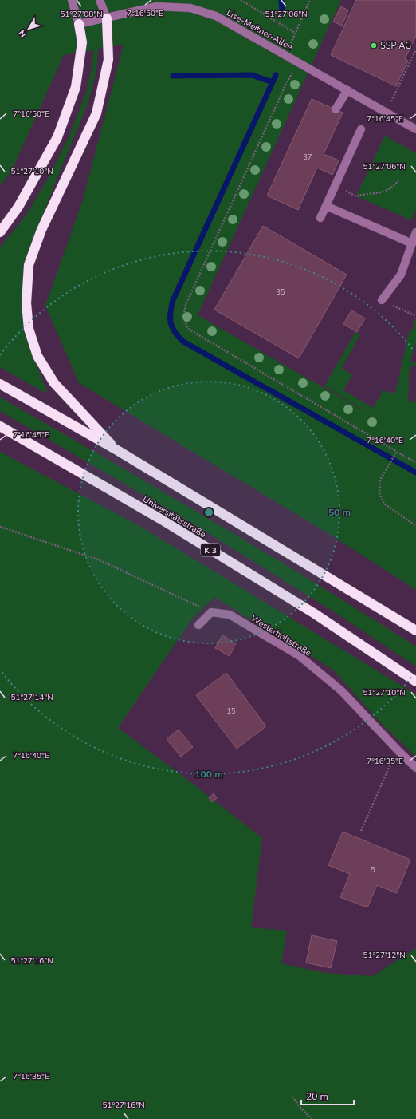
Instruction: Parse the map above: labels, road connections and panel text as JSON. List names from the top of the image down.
{
  "streets": {
    "highway": ["Universitätsstraße", "K 3"],
    "street": ["Lise-Meitner-Allee", "Westerholtstraße"]
  },
  "places": ["SSP AG"],
  "house_numbers": [
    "37",
    "35",
    "15",
    "5"
  ],
  "scale_bar": "20 m",
  "north": "bottom left",
  "coordinates": [
    "7°16'50\"E",
    "51°27'08\"N",
    "51°27'06\"N",
    "7°16'45\"E",
    "51°27'10\"N",
    "7°16'40\"E",
    "51°27'14\"N",
    "7°16'35\"E",
    "51°27'12\"N",
    "51°27'16\"N"
  ],
  "rings": ["50 m", "100 m"]
}
